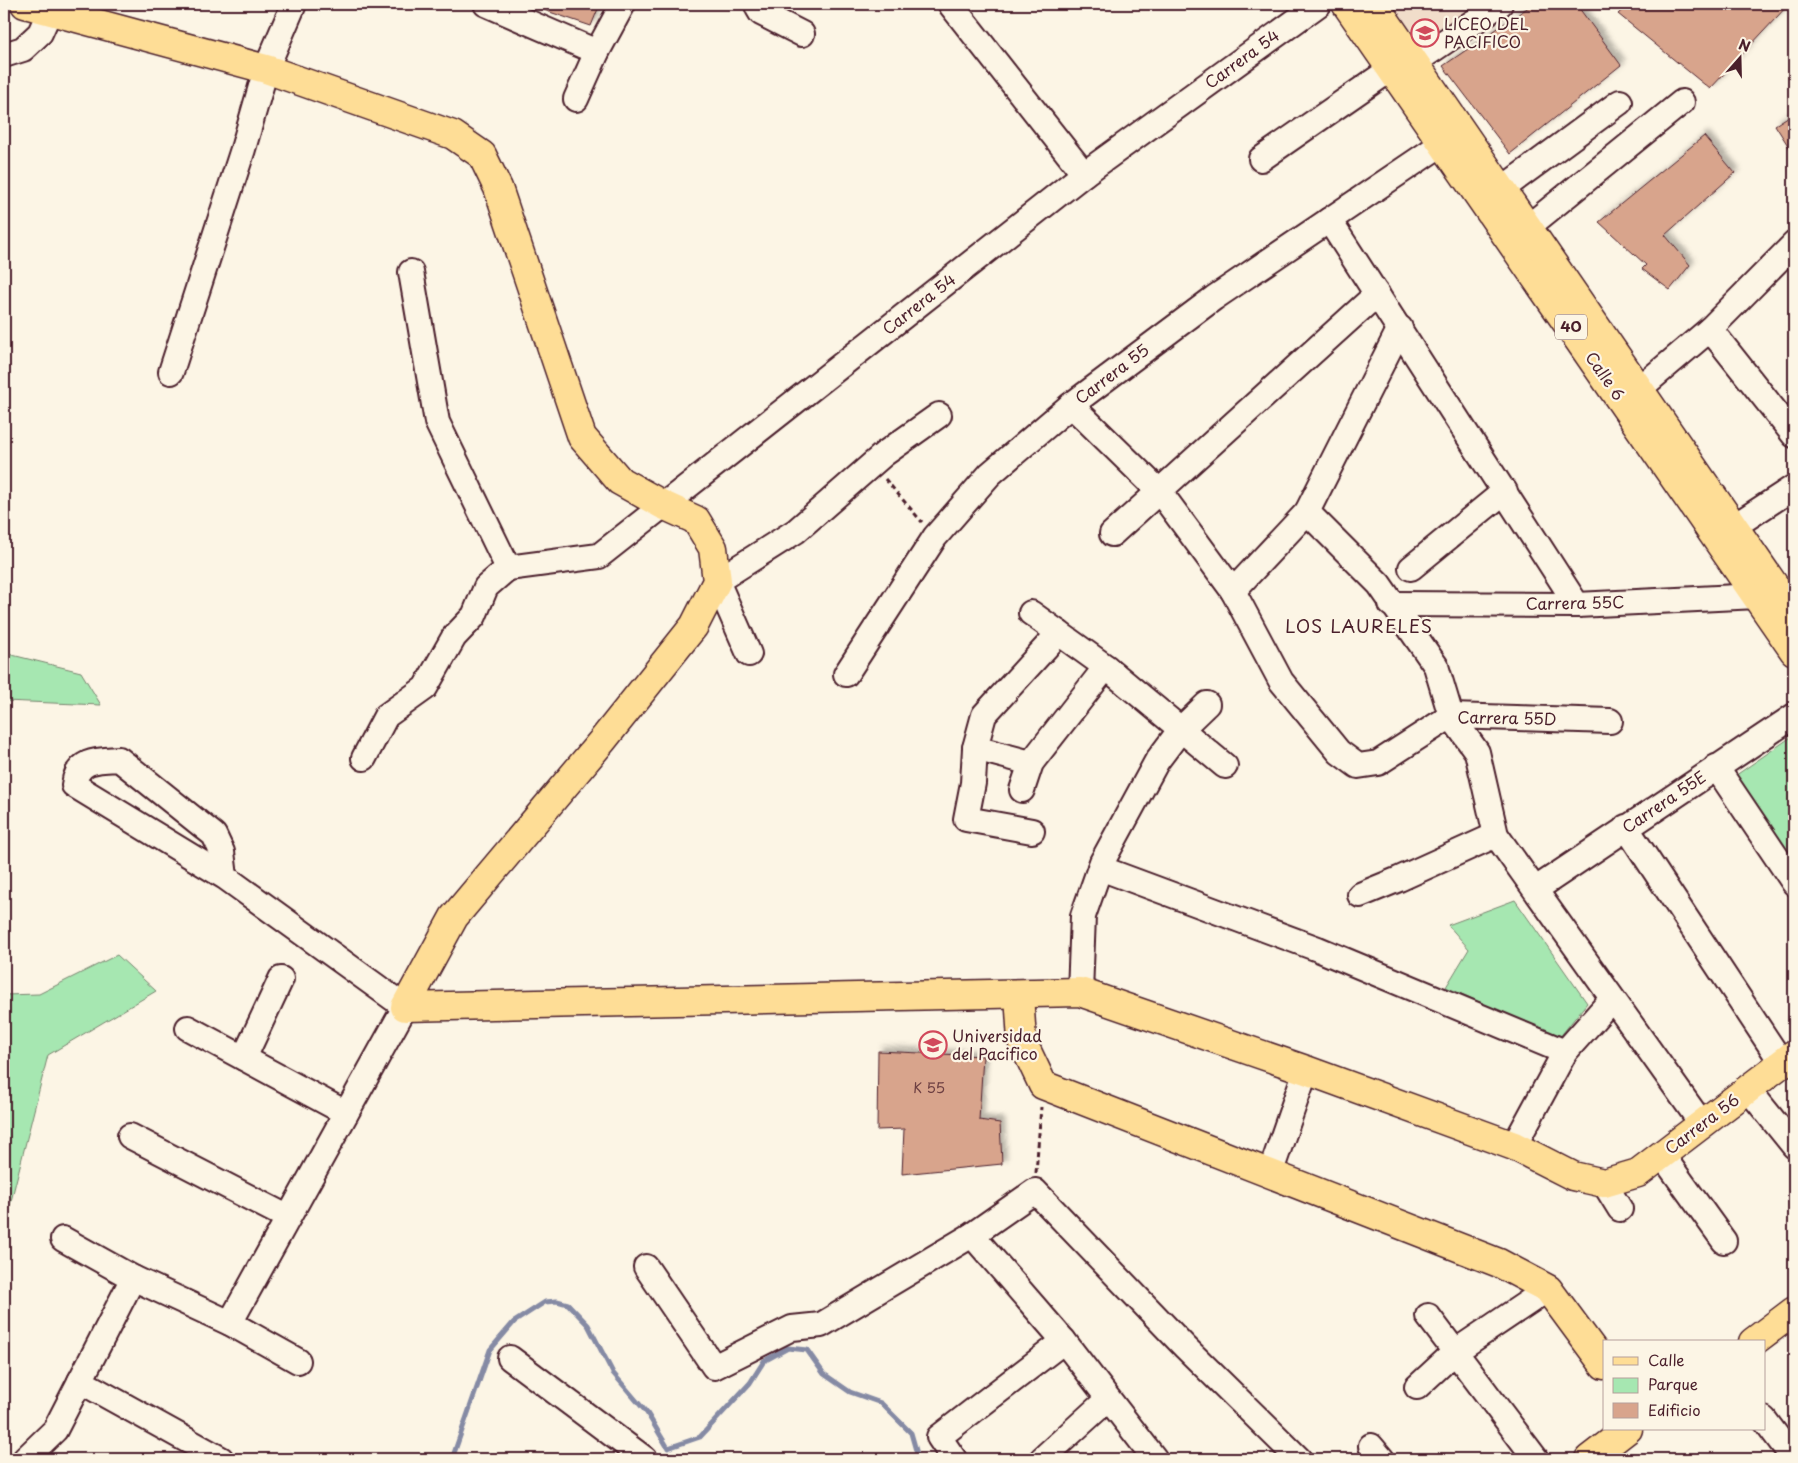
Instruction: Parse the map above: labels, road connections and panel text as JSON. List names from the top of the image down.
{
  "streets": {
    "main road": ["40", "Calle 6", "Carrera 56"],
    "street": [
      "Carrera 54",
      "Carrera 55",
      "Carrera 55C",
      "Carrera 55D",
      "Carrera 55E"
    ]
  },
  "crossings": [
    ["Carrera 55", "Calle 6"],
    ["Calle 6", "Carrera 55C"]
  ],
  "districts": ["LOS LAURELES"],
  "places": {
    "school or university": ["LICEO DEL PACIFICO", "Universidad del Pacifico"]
  },
  "house_numbers": ["K 55"],
  "legend": ["Calle", "Parque", "Edificio"],
  "north": "top"
}
